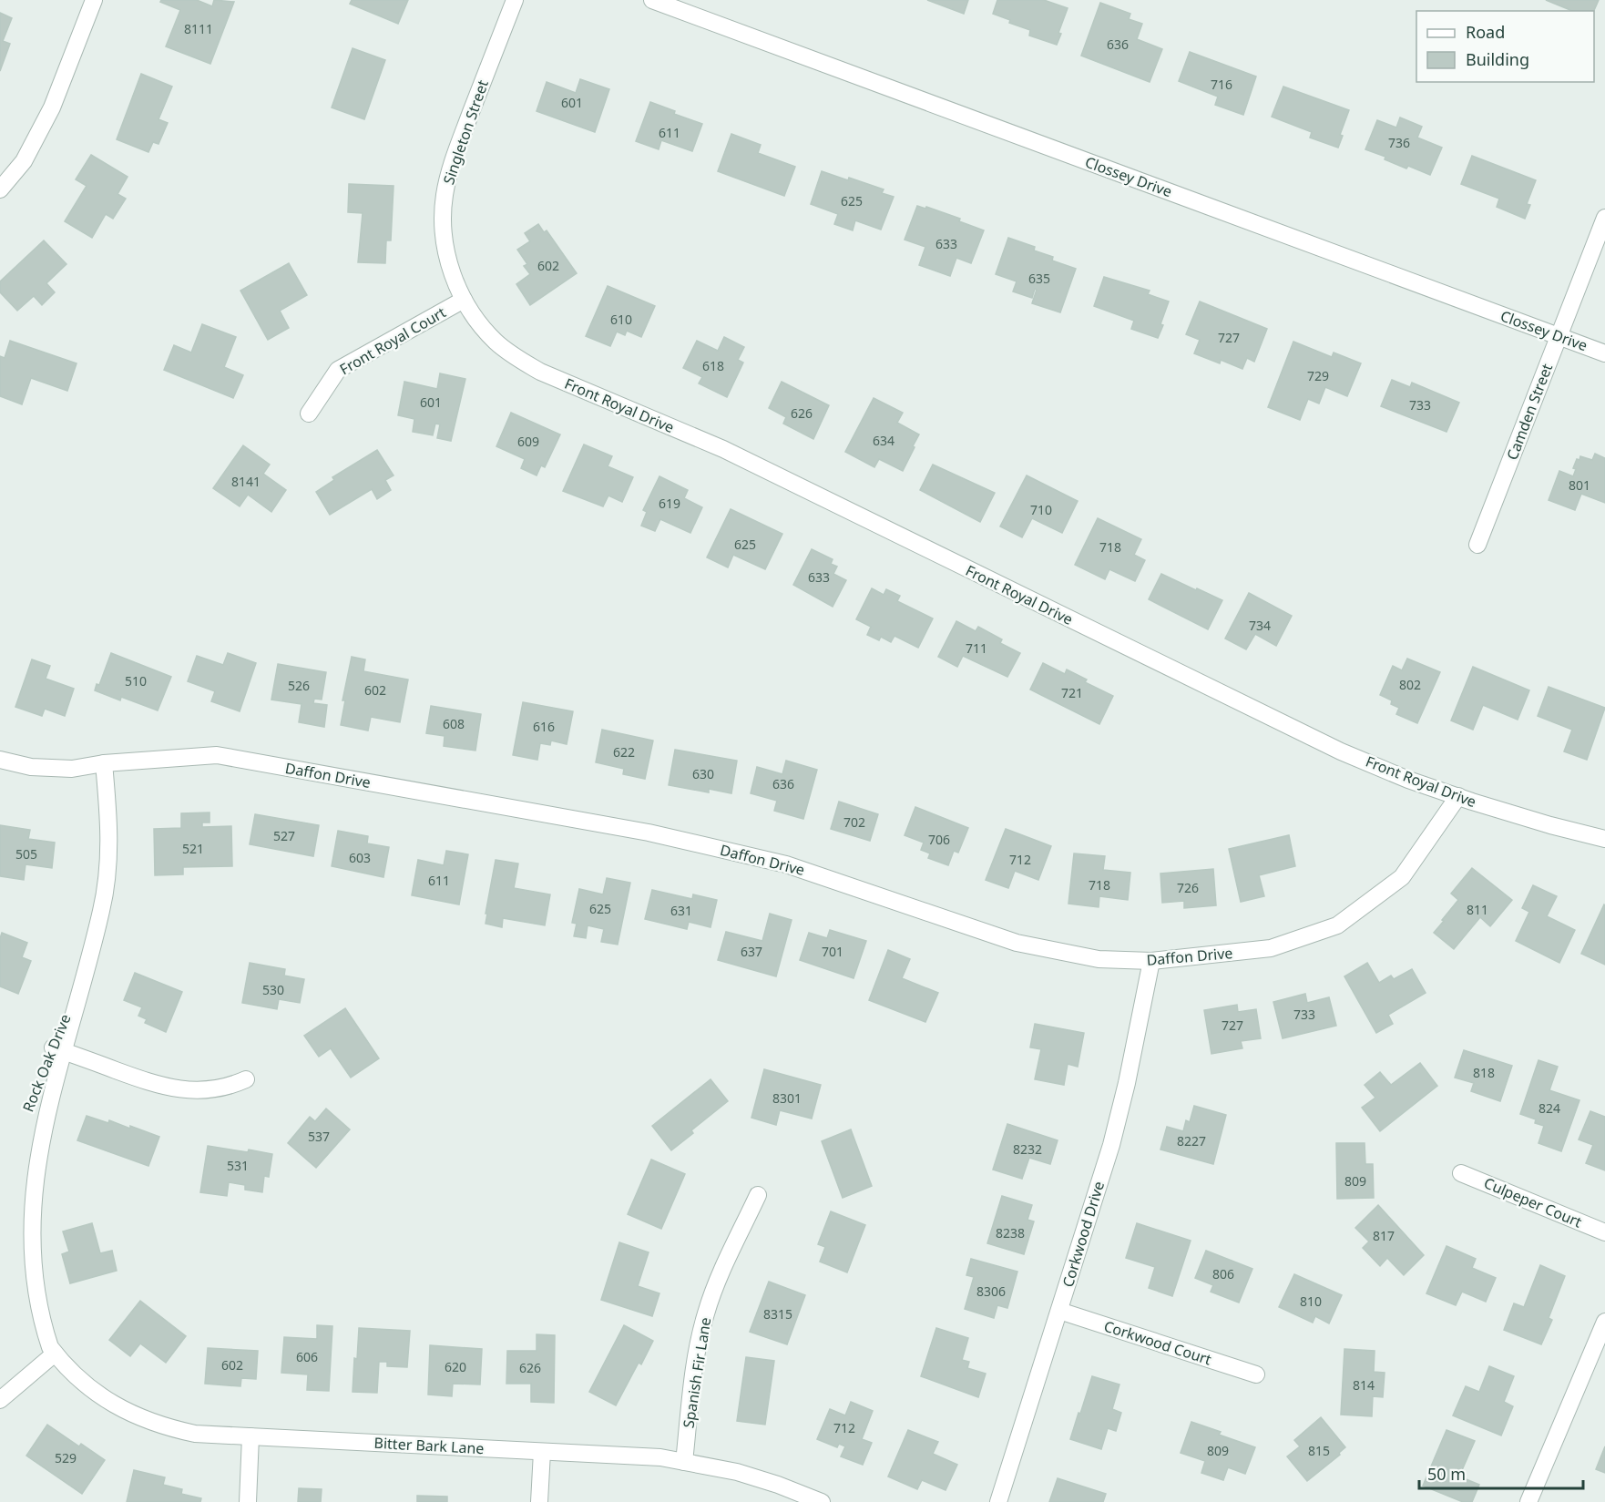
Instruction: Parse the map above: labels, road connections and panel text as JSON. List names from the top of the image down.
{
  "streets": {
    "street": [
      "Singleton Street",
      "Clossey Drive",
      "Front Royal Court",
      "Front Royal Drive",
      "Camden Street",
      "Daffon Drive",
      "Rock Oak Drive",
      "Culpeper Court",
      "Corkwood Drive",
      "Corkwood Court",
      "Spanish Fir Lane",
      "Bitter Bark Lane"
    ]
  },
  "crossings": [
    ["Singleton Street", "Front Royal Court"],
    ["Singleton Street", "Front Royal Drive"],
    ["Clossey Drive", "Camden Street"],
    ["Front Royal Court", "Front Royal Drive"],
    ["Front Royal Drive", "Daffon Drive"],
    ["Daffon Drive", "Rock Oak Drive"],
    ["Daffon Drive", "Corkwood Drive"],
    ["Corkwood Drive", "Corkwood Court"],
    ["Spanish Fir Lane", "Bitter Bark Lane"]
  ],
  "house_numbers": [
    "8111",
    "636",
    "716",
    "601",
    "611",
    "736",
    "625",
    "633",
    "602",
    "635",
    "610",
    "727",
    "618",
    "729",
    "601",
    "733",
    "626",
    "634",
    "609",
    "8141",
    "801",
    "619",
    "710",
    "625",
    "718",
    "633",
    "734",
    "711",
    "510",
    "802",
    "526",
    "602",
    "721",
    "608",
    "616",
    "622",
    "630",
    "636",
    "702",
    "527",
    "706",
    "521",
    "505",
    "603",
    "712",
    "611",
    "718",
    "726",
    "625",
    "811",
    "631",
    "637",
    "701",
    "530",
    "733",
    "727",
    "818",
    "8301",
    "824",
    "537",
    "8227",
    "8232",
    "531",
    "809",
    "8238",
    "817",
    "806",
    "8306",
    "810",
    "8315",
    "606",
    "602",
    "620",
    "626",
    "814",
    "712",
    "809",
    "815",
    "529"
  ],
  "legend": ["Road", "Building"],
  "scale_bar": "50 m"
}
